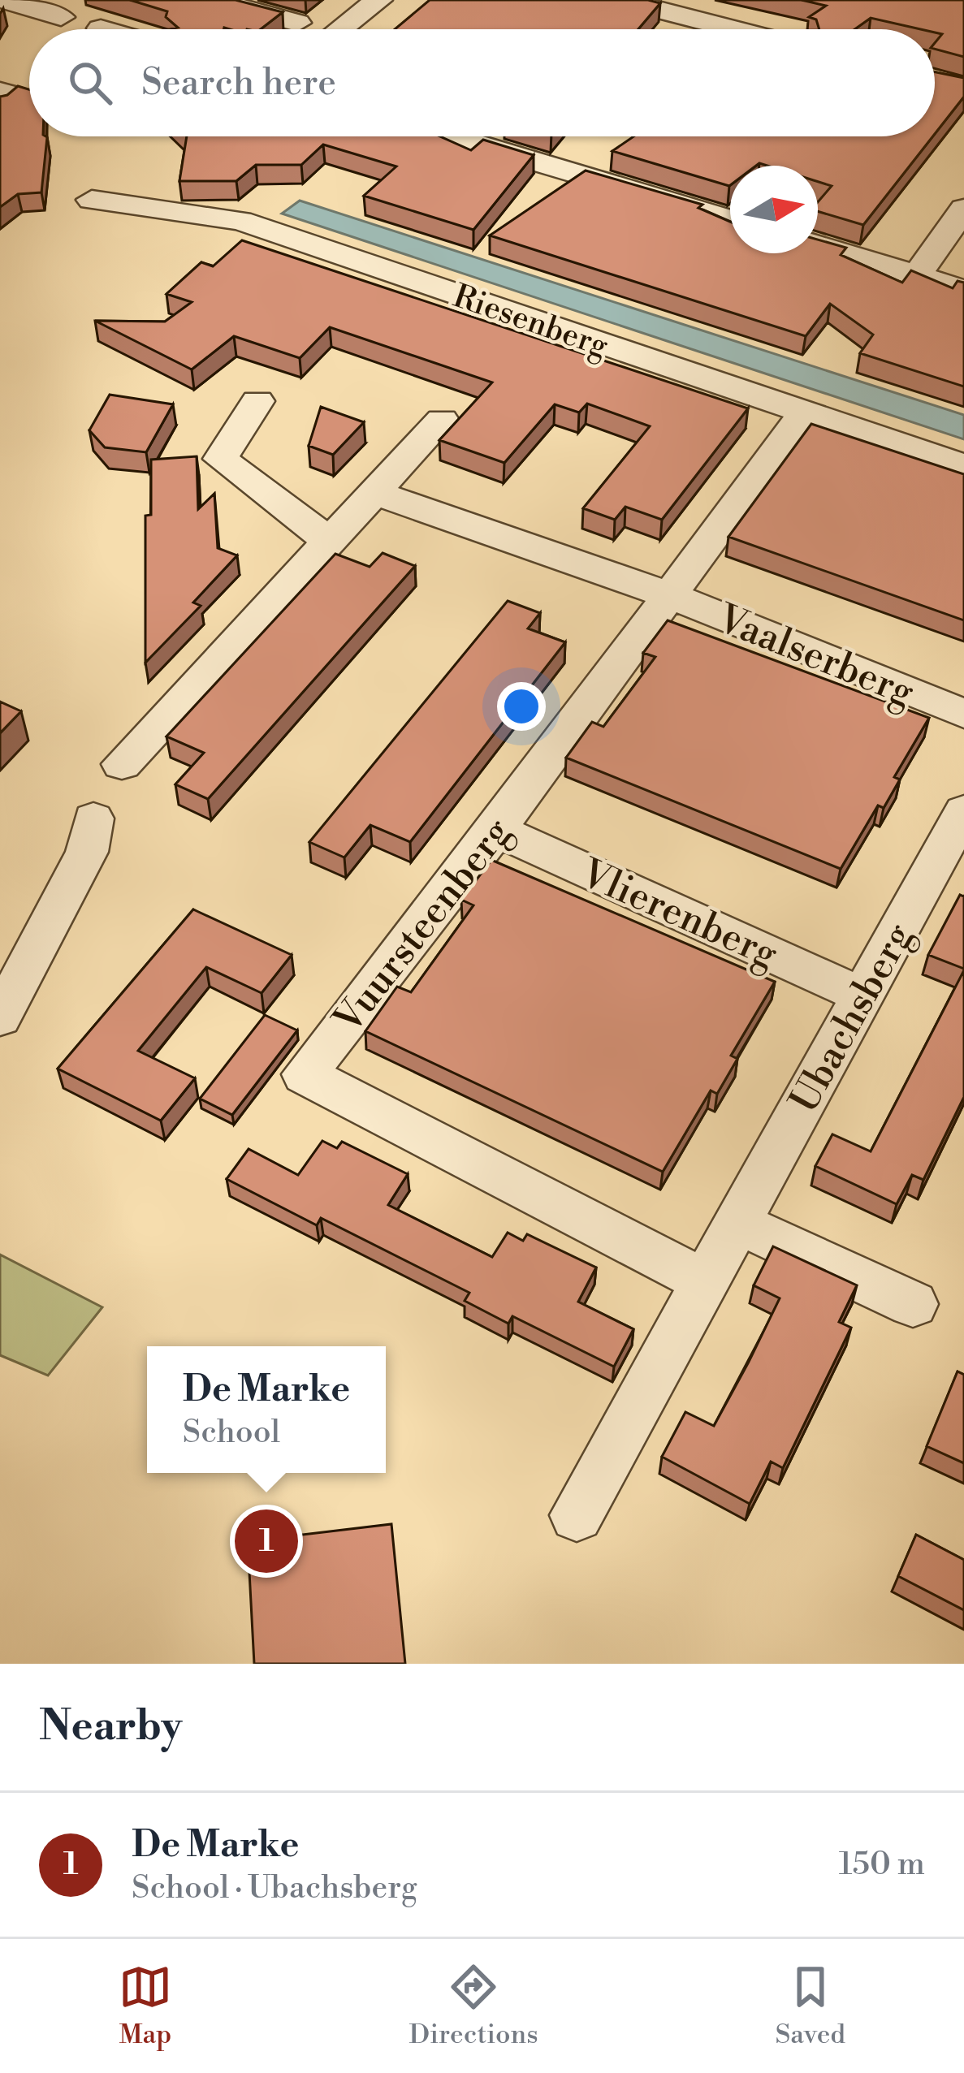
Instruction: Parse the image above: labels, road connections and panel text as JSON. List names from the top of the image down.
{
  "streets": {
    "street": [
      "Riesenberg",
      "Vaalserberg",
      "Vlierenberg",
      "Vuursteenberg",
      "Ubachsberg"
    ]
  },
  "crossings": [
    ["Riesenberg", "Vuursteenberg"],
    ["Vaalserberg", "Vuursteenberg"],
    ["Vlierenberg", "Vuursteenberg"],
    ["Vlierenberg", "Ubachsberg"],
    ["Vuursteenberg", "Ubachsberg"]
  ],
  "north": "right",
  "page": {
    "search": "Search here",
    "popup": ["De Marke", "School"],
    "pins": "1",
    "heading": "Nearby",
    "list": [
      {
        "mark": "1",
        "name": "De Marke",
        "note": "School · Ubachsberg",
        "value": "150 m"
      }
    ],
    "nav": ["Map", "Directions", "Saved"]
  }
}
